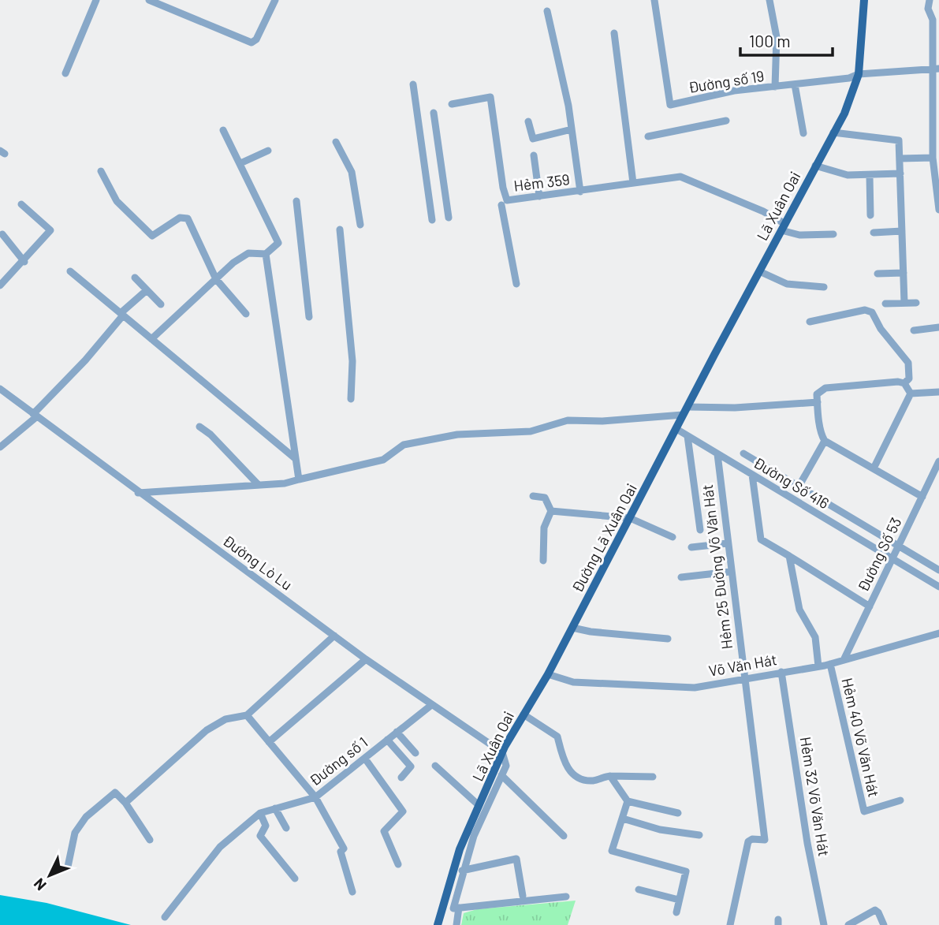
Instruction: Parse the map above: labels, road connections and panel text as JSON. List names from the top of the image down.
{
  "streets": {
    "main road": ["Lã Xuân Oai", "Đường Lã Xuân Oai"],
    "street": [
      "Đường số 19",
      "Hẻm 359",
      "Đường Số 416",
      "Đường Số 53",
      "Đường Lò Lu",
      "Hẻm 25 Đường Võ Văn Hát",
      "Võ Văn Hát",
      "Hẻm 40 Võ Văn Hát",
      "Đường số 1",
      "Hẻm 32 Võ Văn Hát"
    ]
  },
  "crossings": [
    ["Đường số 19", "Lã Xuân Oai"],
    ["Hẻm 359", "Lã Xuân Oai"],
    ["Lã Xuân Oai", "Đường Lã Xuân Oai"],
    ["Lã Xuân Oai", "Đường Lò Lu"],
    ["Lã Xuân Oai", "Võ Văn Hát"],
    ["Đường Số 416", "Đường Lã Xuân Oai"],
    ["Đường Số 416", "Đường Số 53"],
    ["Đường Số 416", "Hẻm 25 Đường Võ Văn Hát"],
    ["Đường Lã Xuân Oai", "Võ Văn Hát"],
    ["Đường Số 53", "Võ Văn Hát"],
    ["Đường Lò Lu", "Đường số 1"],
    ["Hẻm 25 Đường Võ Văn Hát", "Võ Văn Hát"],
    ["Võ Văn Hát", "Hẻm 40 Võ Văn Hát"],
    ["Võ Văn Hát", "Hẻm 32 Võ Văn Hát"]
  ],
  "scale_bar": "100 m",
  "north": "bottom left"
}
